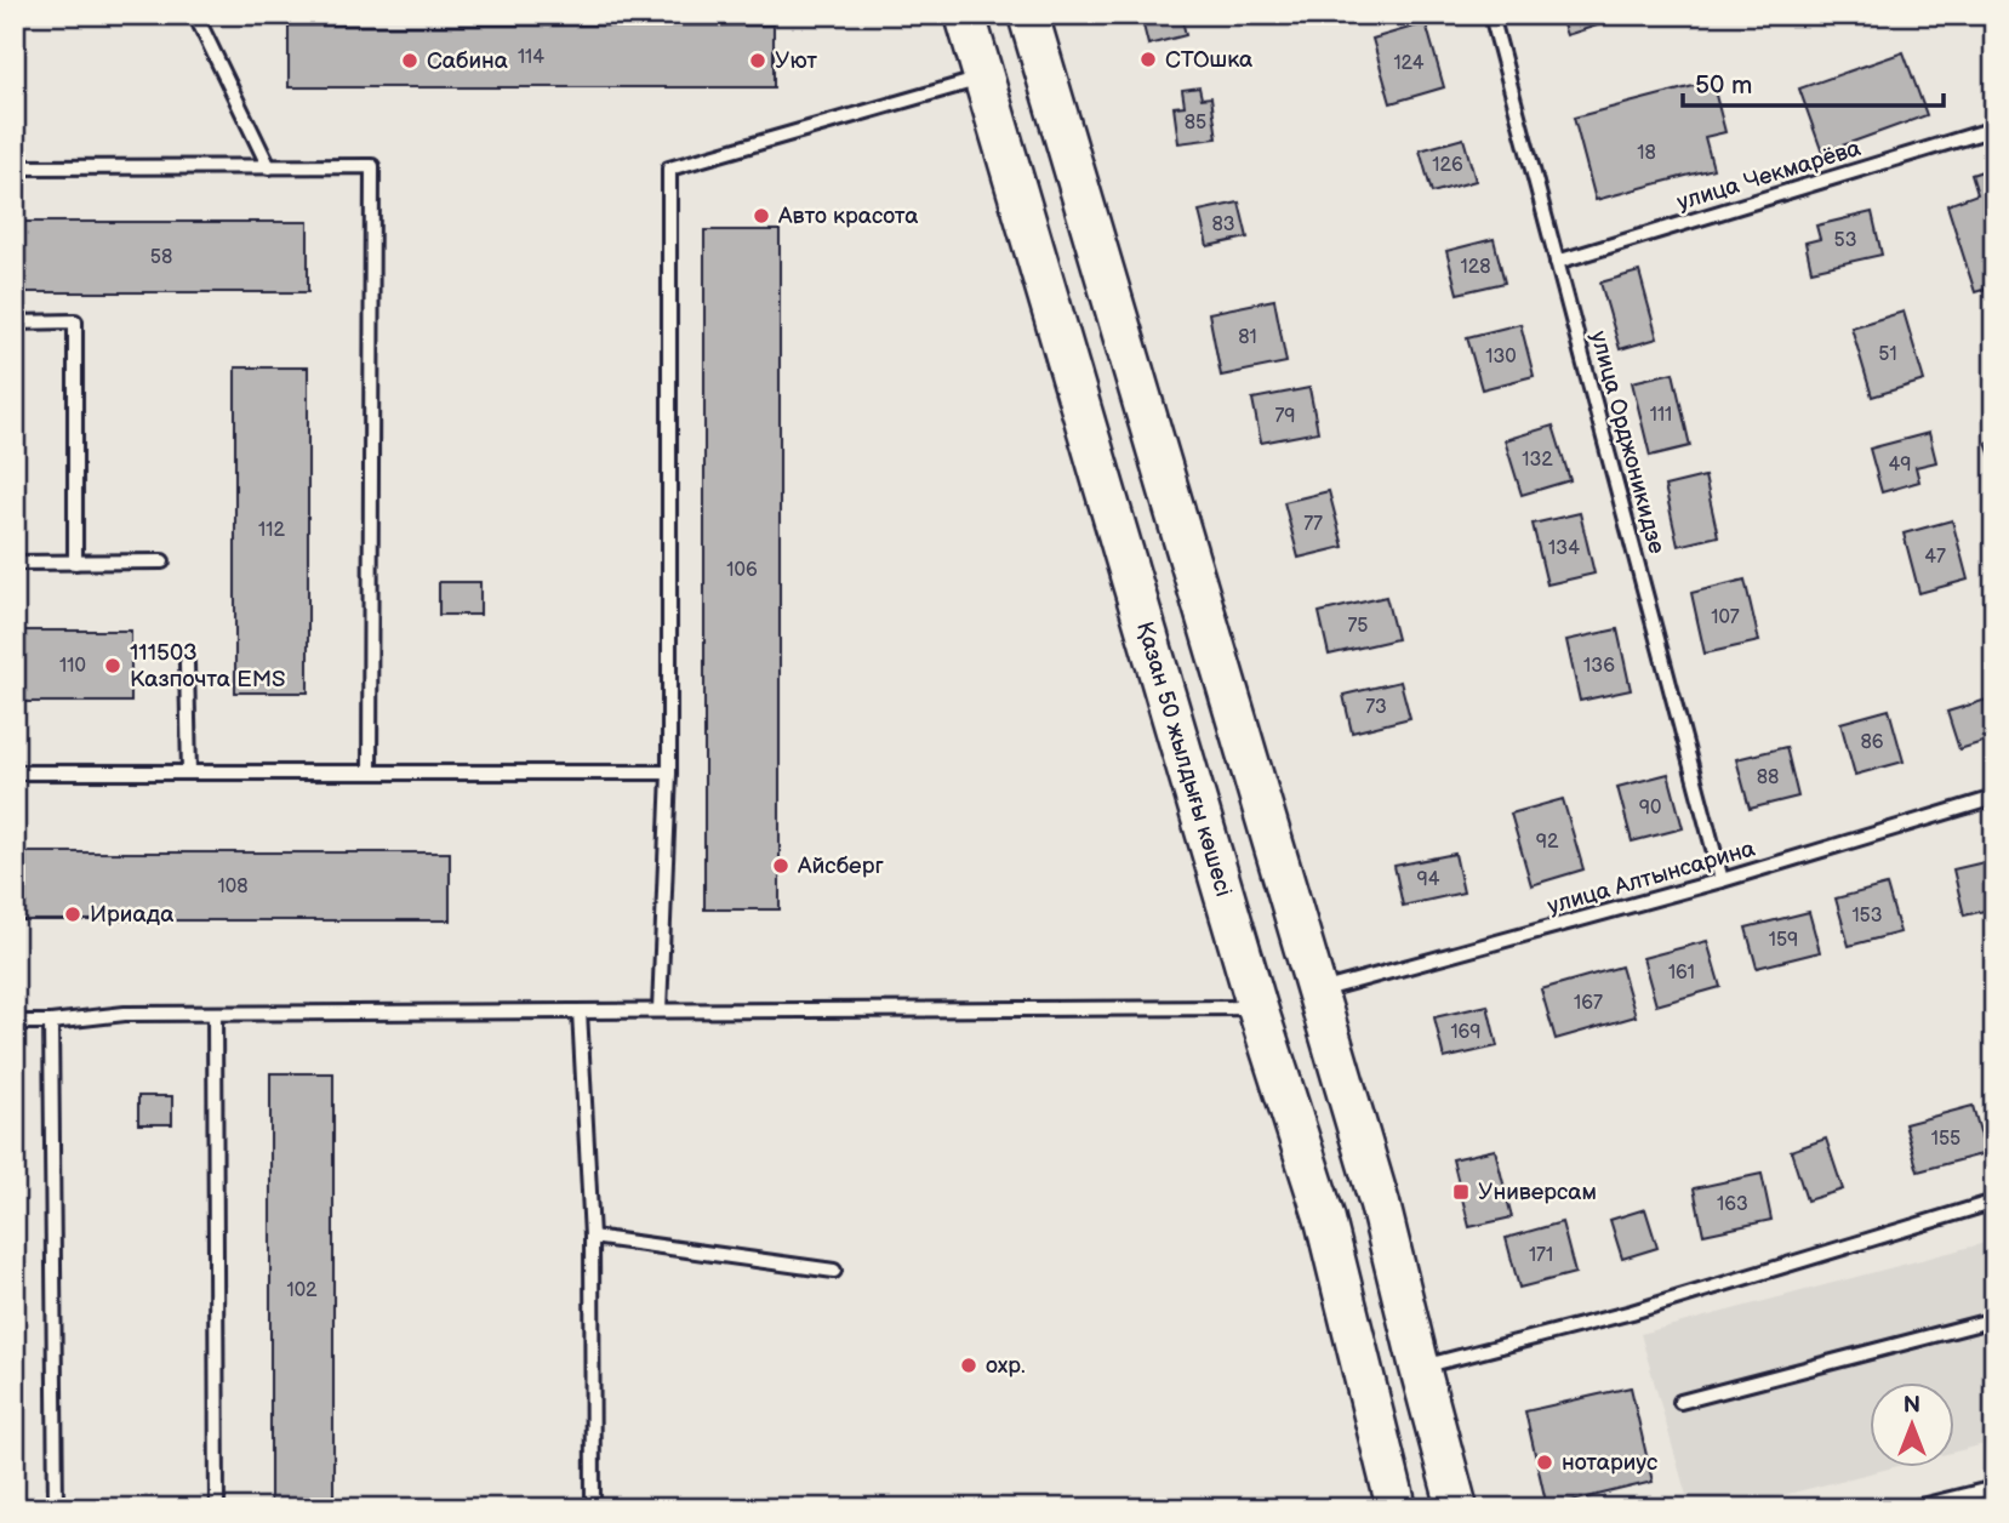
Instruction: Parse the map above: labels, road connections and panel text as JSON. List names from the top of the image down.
{
  "streets": {
    "street": ["Қазан 50 жылдығы көшесі"],
    "lane": ["улица Чекмарёва", "улица Орджоникидзе", "улица Алтынсарина"]
  },
  "crossings": [
    ["улица Чекмарёва", "улица Орджоникидзе"],
    ["улица Орджоникидзе", "улица Алтынсарина"]
  ],
  "places": {
    "other": [
      "СТОшка",
      "Сабина",
      "Уют",
      "Авто красота",
      "111503 Казпочта EMS",
      "Айсберг",
      "Ириада",
      "охр.",
      "нотариус"
    ],
    "transit": ["Универсам"]
  },
  "house_numbers": [
    "114",
    "124",
    "85",
    "18",
    "126",
    "83",
    "53",
    "58",
    "128",
    "81",
    "51",
    "130",
    "111",
    "79",
    "132",
    "49",
    "77",
    "112",
    "134",
    "47",
    "106",
    "107",
    "75",
    "110",
    "136",
    "73",
    "86",
    "88",
    "90",
    "92",
    "94",
    "108",
    "153",
    "159",
    "161",
    "167",
    "169",
    "155",
    "163",
    "171",
    "102"
  ],
  "scale_bar": "50 m",
  "north": "top"
}
